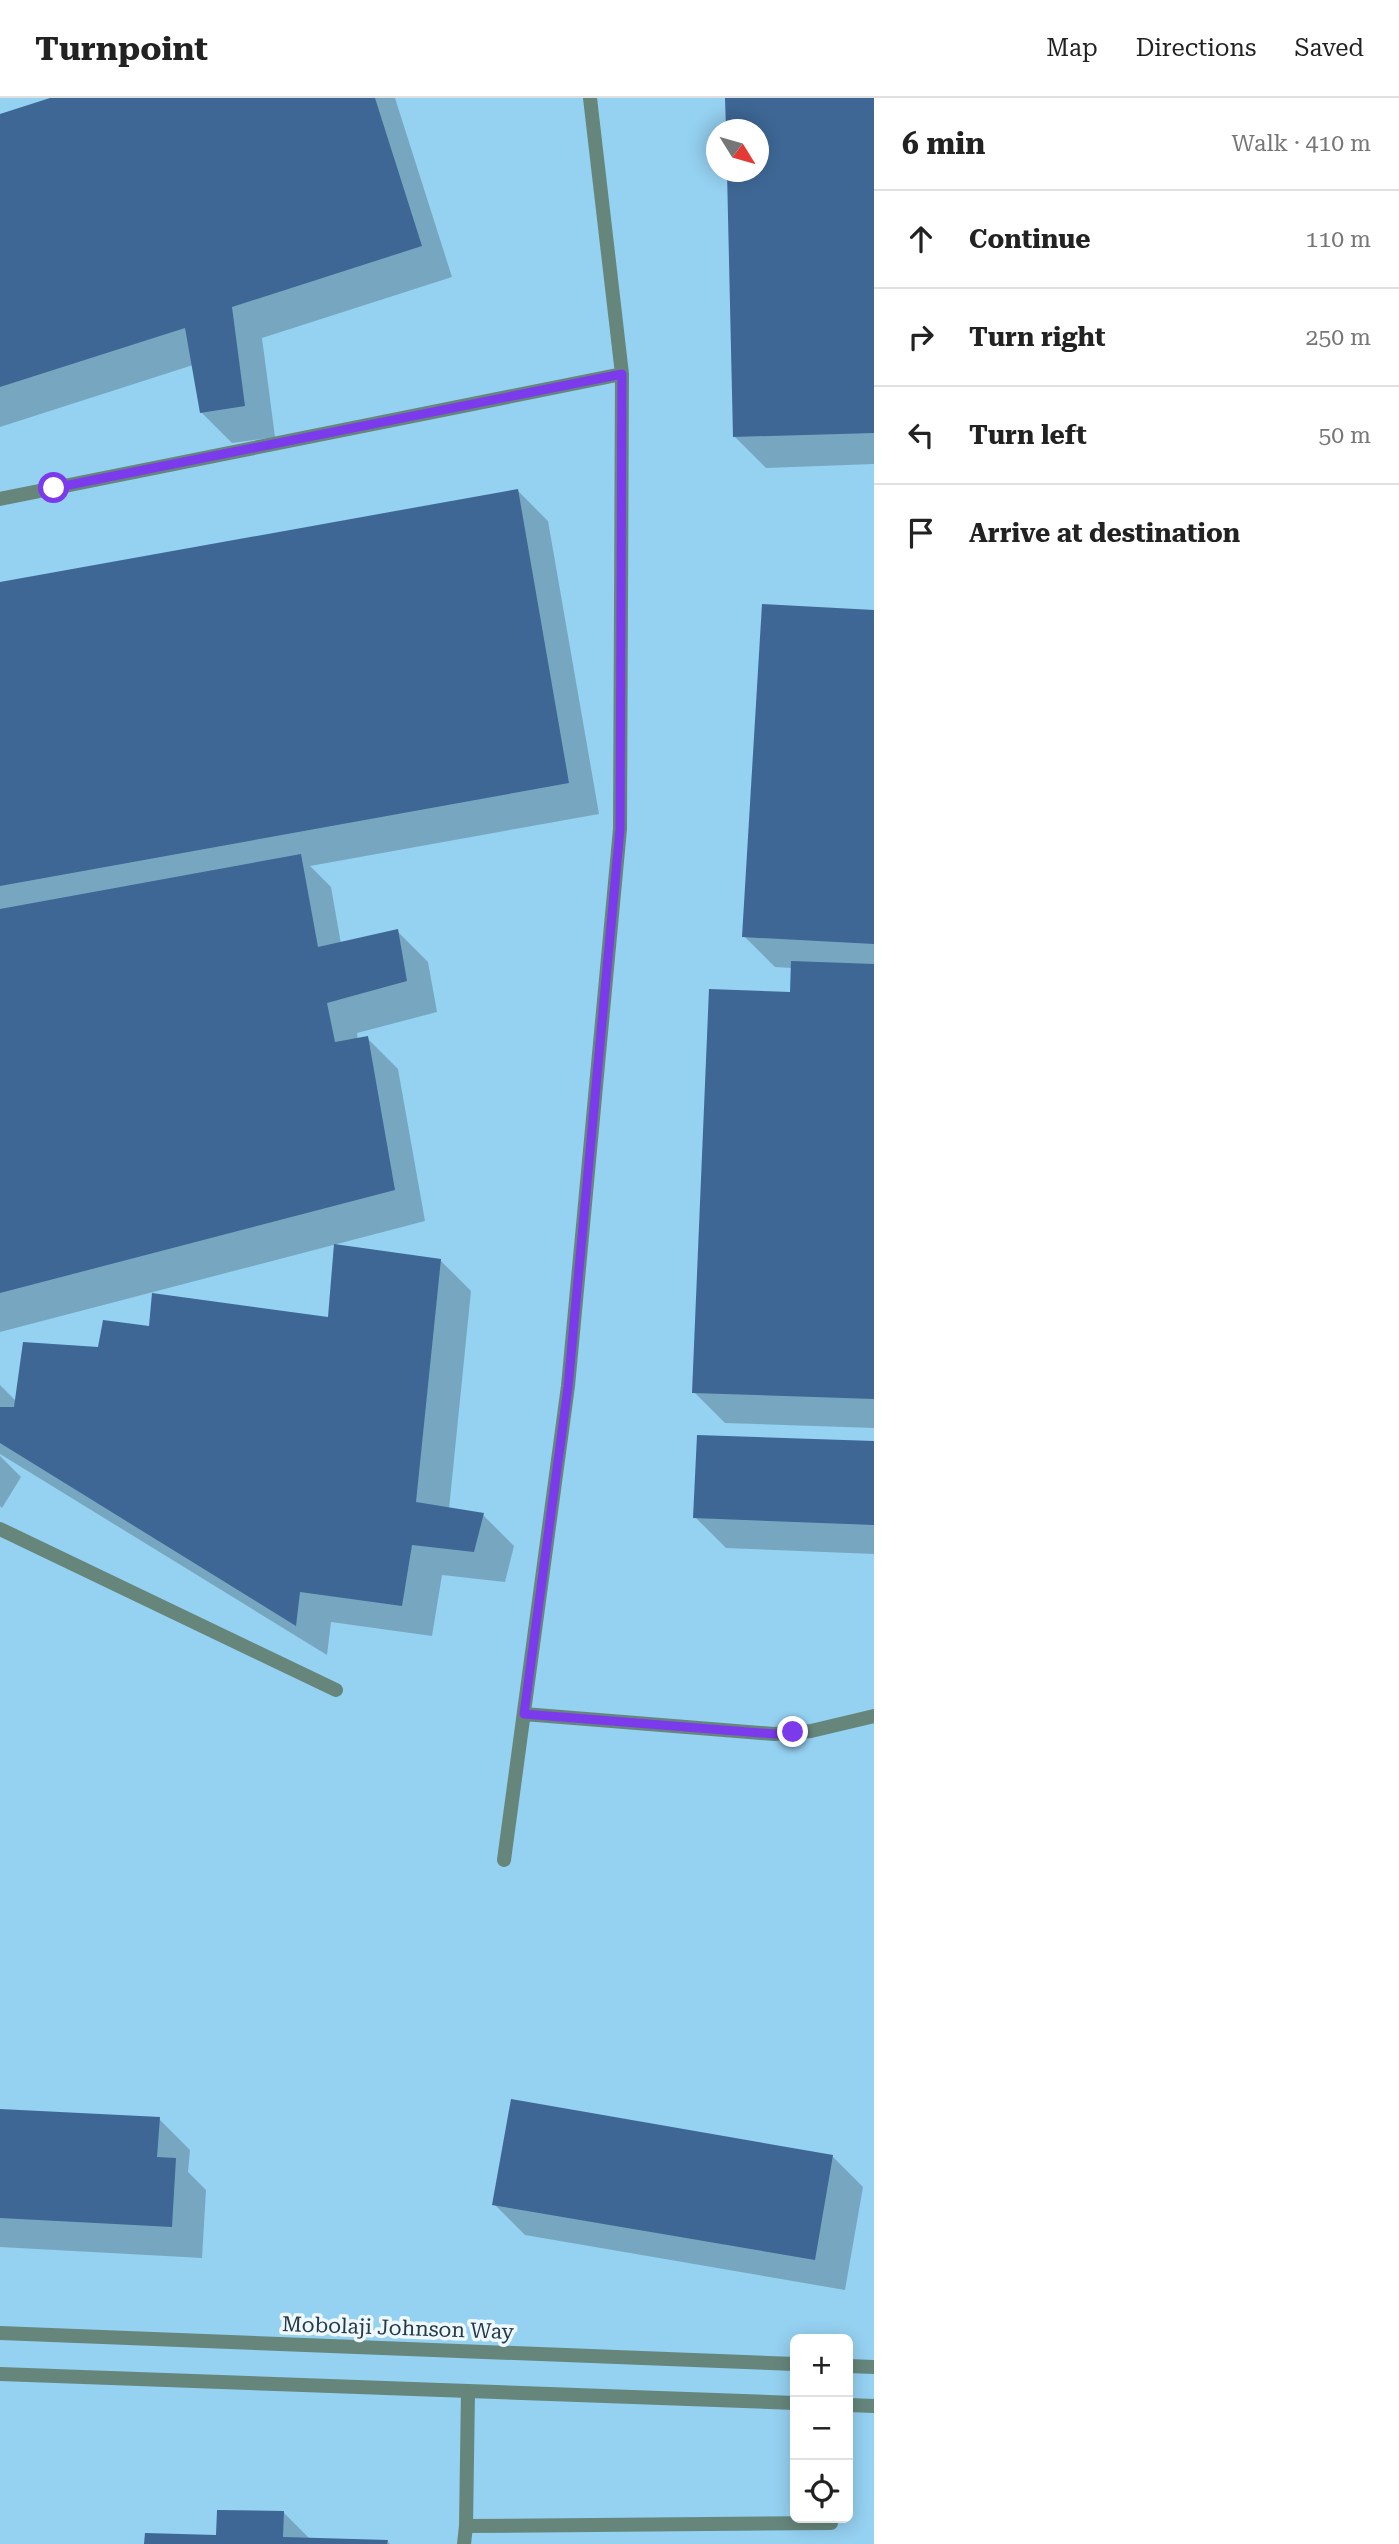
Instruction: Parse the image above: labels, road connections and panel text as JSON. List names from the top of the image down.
{
  "streets": {
    "street": ["Mobolaji Johnson Way"]
  },
  "north": "bottom right",
  "page": {
    "header": "Turnpoint",
    "nav": ["Map", "Directions", "Saved"],
    "heading": ["6 min", "Walk · 410 m"],
    "list": [
      ["Continue", "110 m"],
      ["Turn right", "250 m"],
      ["Turn left", "50 m"],
      "Arrive at destination"
    ],
    "map_buttons": ["+", "−"]
  }
}
